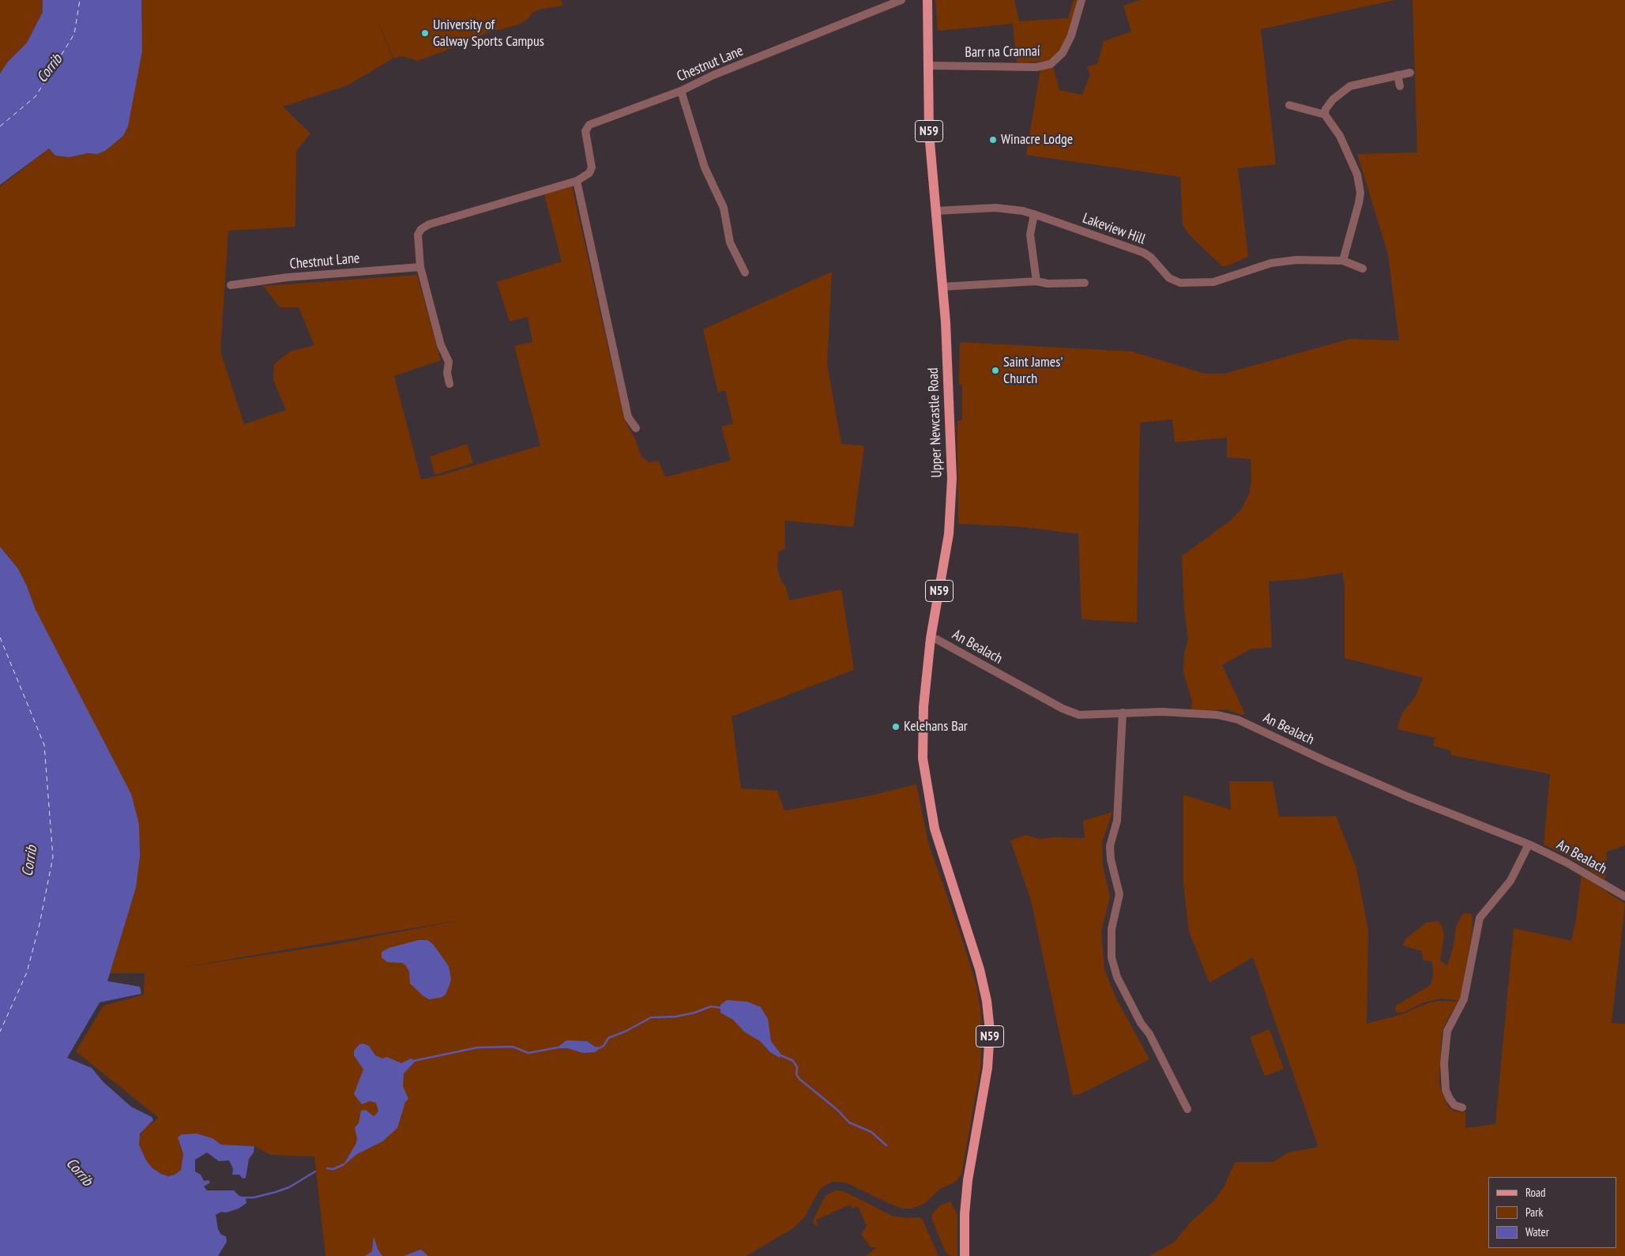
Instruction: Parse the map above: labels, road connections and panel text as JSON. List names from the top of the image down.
{
  "streets": {
    "main road": ["N59", "Upper Newcastle Road"],
    "street": [
      "Barr na Crannaí",
      "Chestnut Lane",
      "Lakeview Hill",
      "An Bealach"
    ]
  },
  "crossings": [
    ["Barr na Crannaí", "Upper Newcastle Road"],
    ["Lakeview Hill", "Upper Newcastle Road"],
    ["Upper Newcastle Road", "An Bealach"]
  ],
  "water": ["Corrib"],
  "places": [
    "University of Galway Sports Campus",
    "Winacre Lodge",
    "Saint James' Church",
    "Kelehans Bar"
  ],
  "legend": ["Road", "Park", "Water"]
}
